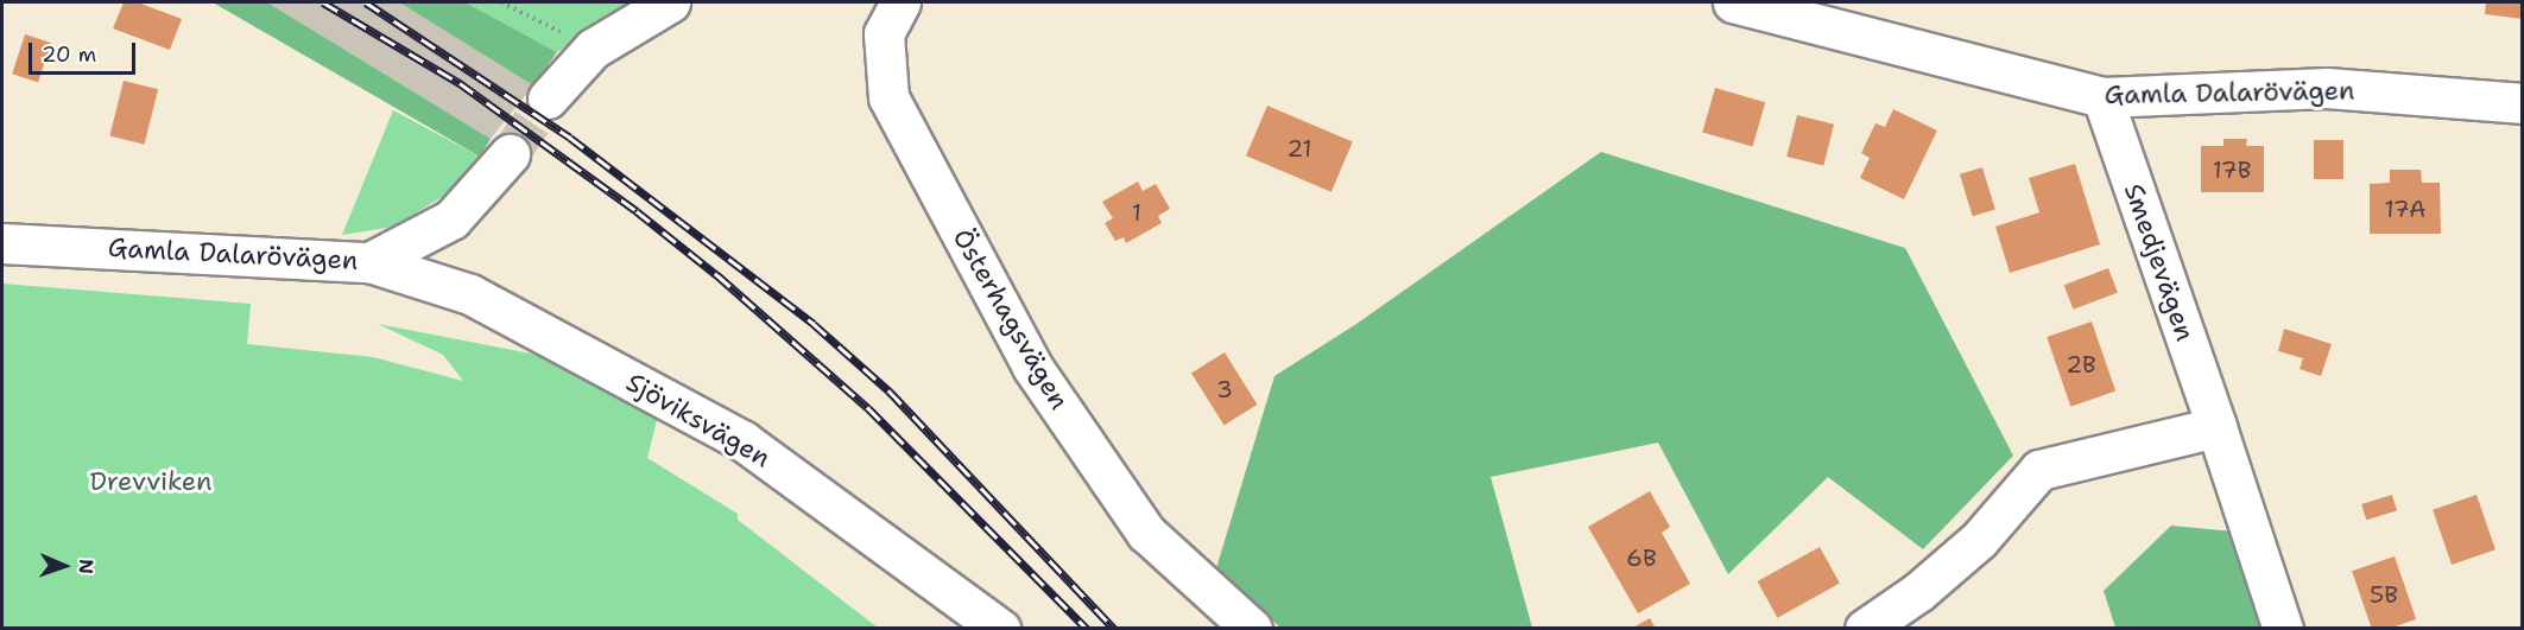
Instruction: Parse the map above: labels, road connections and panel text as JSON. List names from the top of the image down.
{
  "streets": {
    "street": [
      "Gamla Dalarövägen",
      "Smedjevägen",
      "Österhagsvägen",
      "Sjöviksvägen"
    ]
  },
  "crossings": [
    ["Gamla Dalarövägen", "Smedjevägen"],
    ["Gamla Dalarövägen", "Sjöviksvägen"]
  ],
  "parks": ["Drevviken"],
  "house_numbers": [
    "21",
    "17B",
    "17A",
    "1",
    "2B",
    "3",
    "6B",
    "5B"
  ],
  "scale_bar": "20 m",
  "north": "right"
}
